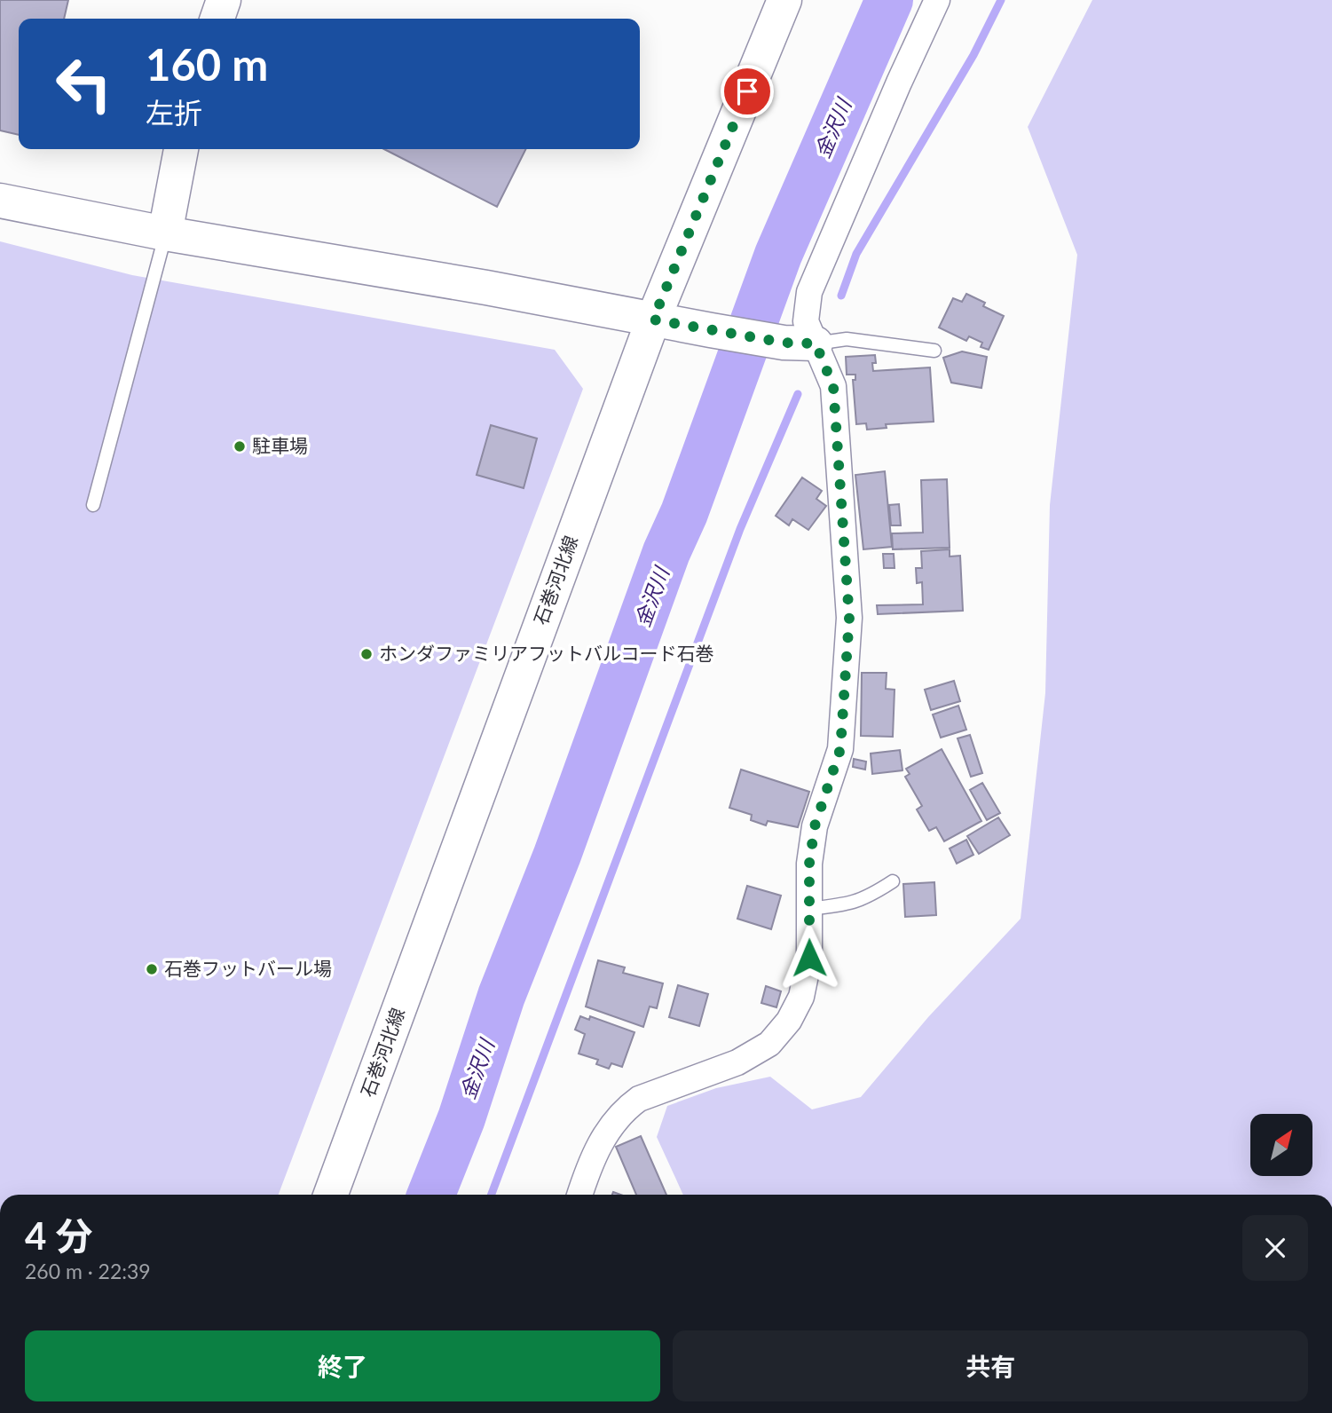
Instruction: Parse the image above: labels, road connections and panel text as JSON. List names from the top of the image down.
{
  "streets": {
    "main road": ["石巻河北線"]
  },
  "water": ["金沢川"],
  "places": ["駐車場", "ホンダファミリアフットバルコード石巻", "石巻フットバール場"],
  "north": "top right",
  "page": {
    "turn": ["160 m", "左折"],
    "heading": ["4 分", "260 m · 22:39"],
    "buttons": ["終了", "共有"]
  }
}
